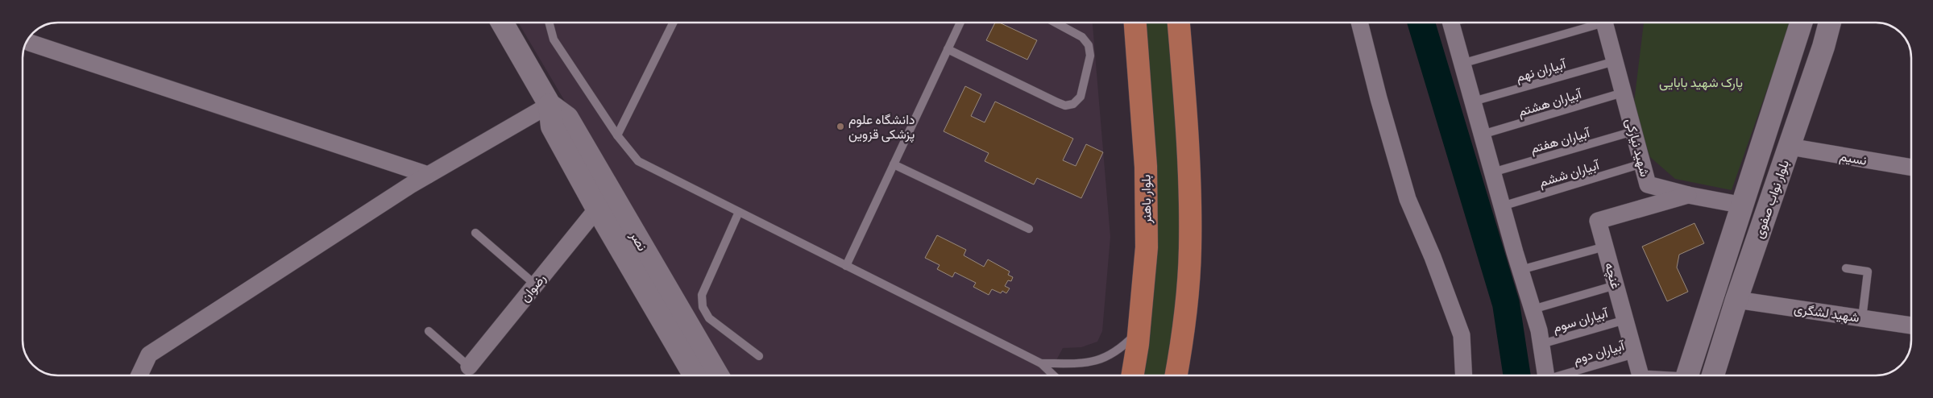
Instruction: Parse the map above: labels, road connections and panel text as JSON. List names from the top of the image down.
{
  "streets": {
    "main road": ["بلوار باهنر", "بلوار نواب صفوی", "نصر"],
    "street": [
      "شهید نیارکی",
      "نسیم",
      "غنچه",
      "رضوان",
      "شهید لشگری"
    ],
    "lane": [
      "آبیاران نهم",
      "آبیاران هشتم",
      "آبیاران هفتم",
      "آبیاران ششم",
      "آبیاران سوم",
      "آبیاران دوم"
    ]
  },
  "crossings": [
    ["آبیاران نهم", "شهید نیارکی"],
    ["آبیاران هشتم", "شهید نیارکی"],
    ["آبیاران هفتم", "شهید نیارکی"],
    ["شهید نیارکی", "آبیاران ششم"],
    ["شهید نیارکی", "بلوار نواب صفوی"],
    ["شهید نیارکی", "غنچه"],
    ["نسیم", "بلوار نواب صفوی"],
    ["بلوار نواب صفوی", "شهید لشگری"],
    ["نصر", "رضوان"],
    ["غنچه", "آبیاران سوم"],
    ["غنچه", "آبیاران دوم"]
  ],
  "parks": ["پارک شهید بابایی"],
  "places": ["دانشگاه علوم پزشکی قزوین"]
}
